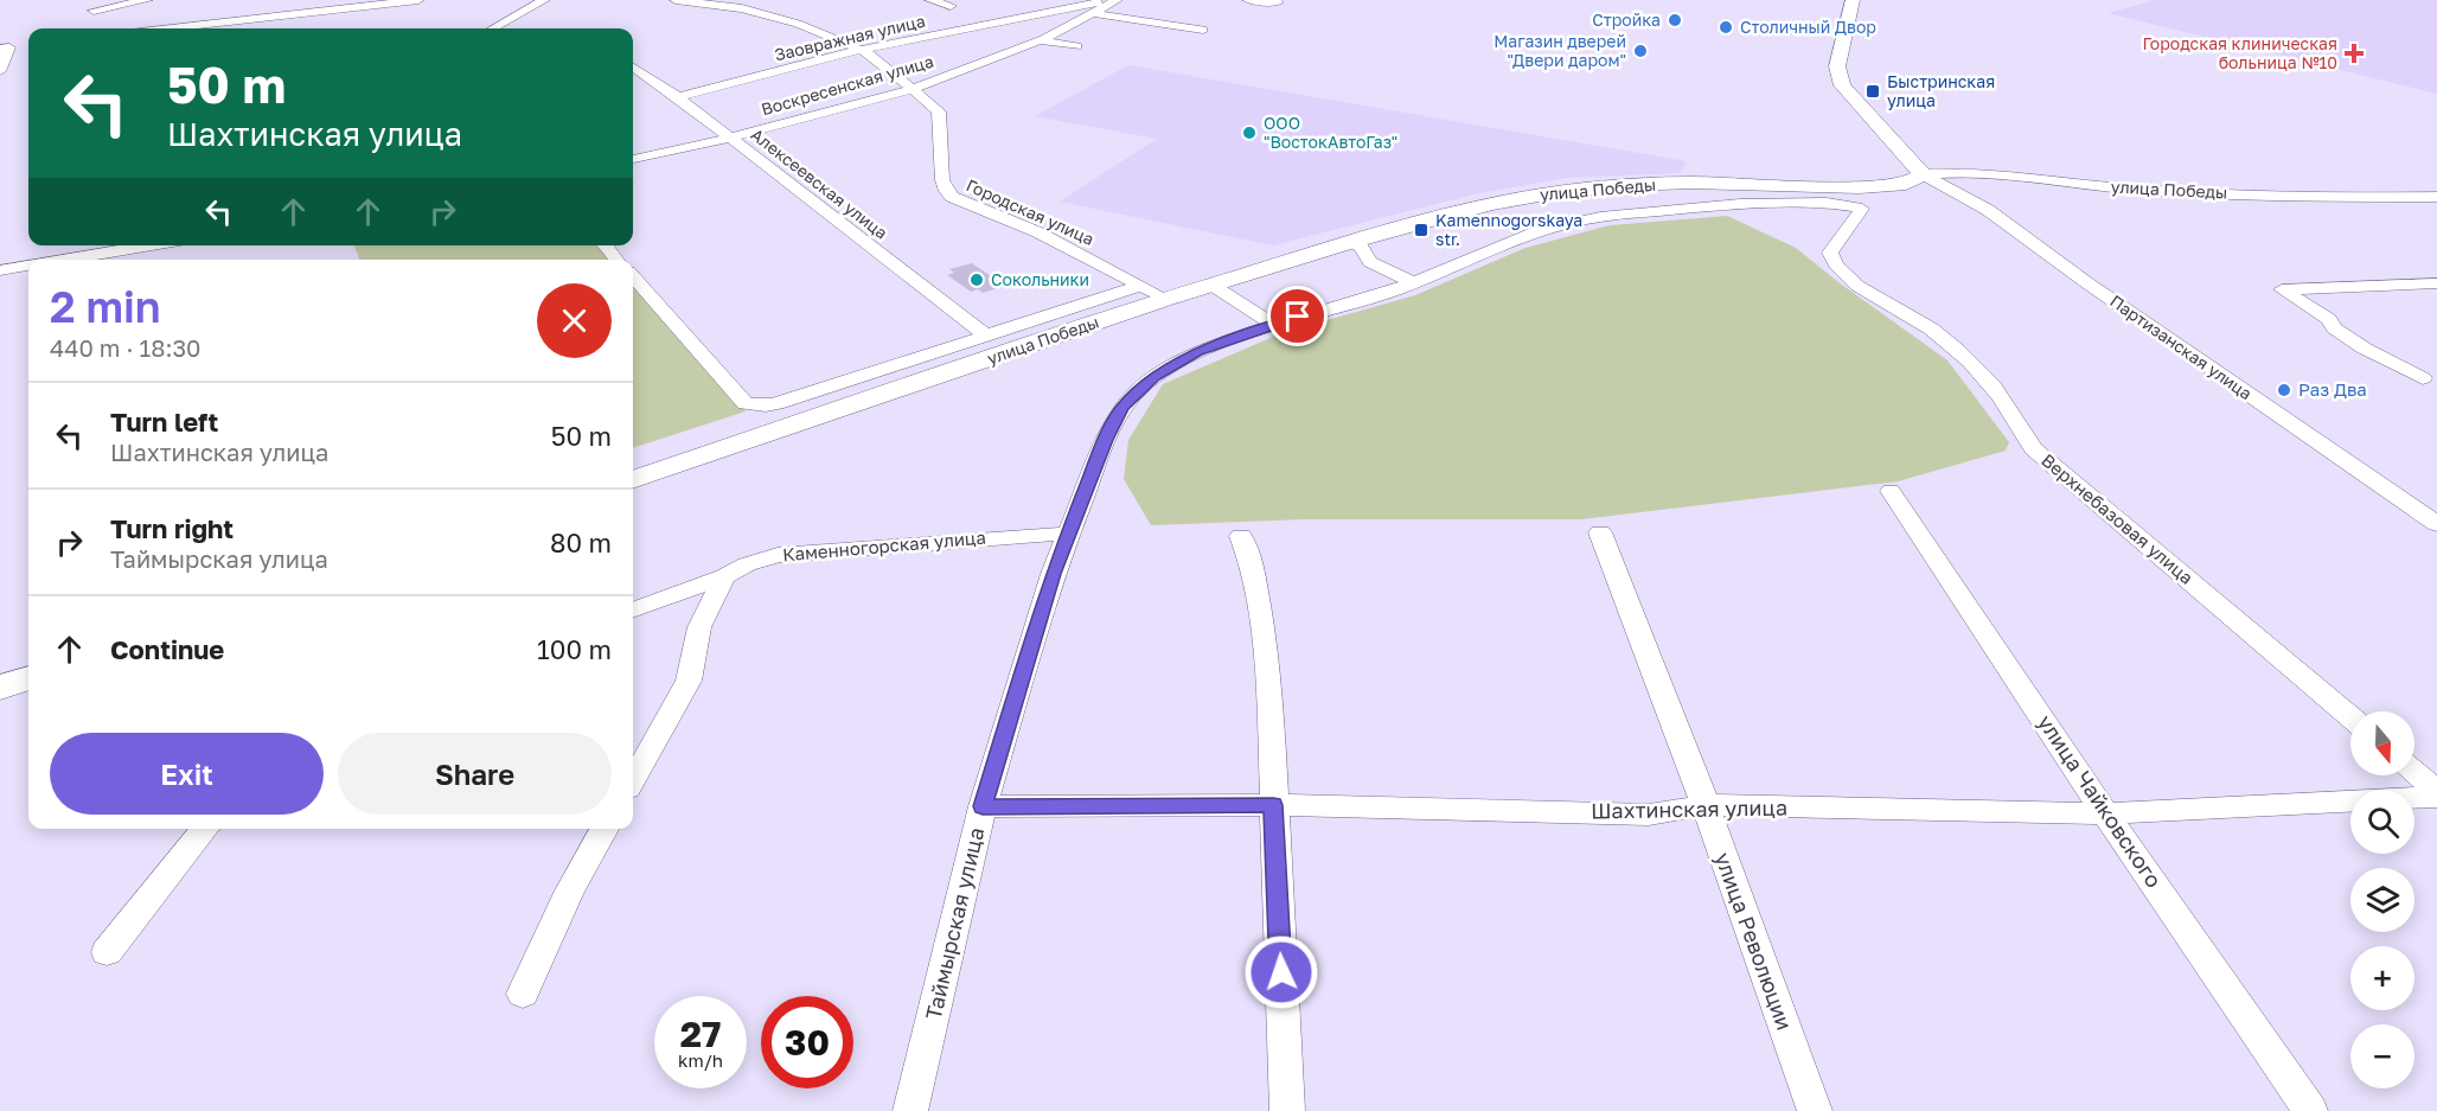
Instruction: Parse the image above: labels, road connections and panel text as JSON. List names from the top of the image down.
{
  "streets": {
    "street": [
      "Заовражная улица",
      "Воскресенская улица",
      "Алексеевская улица",
      "улица Победы",
      "Городская улица",
      "Партизанская улица",
      "Верхнебазовая улица",
      "Каменногорская улица",
      "улица Чайковского",
      "Шахтинская улица",
      "Таймырская улица",
      "улица Революции"
    ]
  },
  "crossings": [
    ["Заовражная улица", "Воскресенская улица"],
    ["Заовражная улица", "Алексеевская улица"],
    ["Заовражная улица", "Городская улица"],
    ["Воскресенская улица", "Алексеевская улица"],
    ["Воскресенская улица", "Городская улица"],
    ["улица Победы", "Городская улица"],
    ["улица Победы", "Партизанская улица"],
    ["улица Победы", "Верхнебазовая улица"],
    ["улица Победы", "Таймырская улица"],
    ["Верхнебазовая улица", "Таймырская улица"],
    ["Каменногорская улица", "Таймырская улица"],
    ["улица Чайковского", "Шахтинская улица"],
    ["Шахтинская улица", "Таймырская улица"],
    ["Шахтинская улица", "улица Революции"]
  ],
  "places": {
    "other": [
      "Стройка",
      "Столичный Двор",
      "Магазин дверей \"Двери даром\"",
      "ООО \"ВостокАвтоГаз\"",
      "Сокольники",
      "Раз Два"
    ],
    "health": ["Городская клиническая больница №10"],
    "transit": ["Быстринская улица", "Kamennogorskaya str."]
  },
  "north": "bottom",
  "page": {
    "turn": ["50 m", "Шахтинская улица"],
    "heading": ["2 min", "440 m · 18:30"],
    "list": [
      {
        "name": "Turn left",
        "note": "Шахтинская улица",
        "value": "50 m"
      },
      {
        "name": "Turn right",
        "note": "Таймырская улица",
        "value": "80 m"
      },
      {
        "name": "Continue",
        "value": "100 m"
      }
    ],
    "map_buttons": ["+", "−"],
    "buttons": ["Exit", "Share"],
    "speed": "27 km/h",
    "limit": "30"
  }
}
